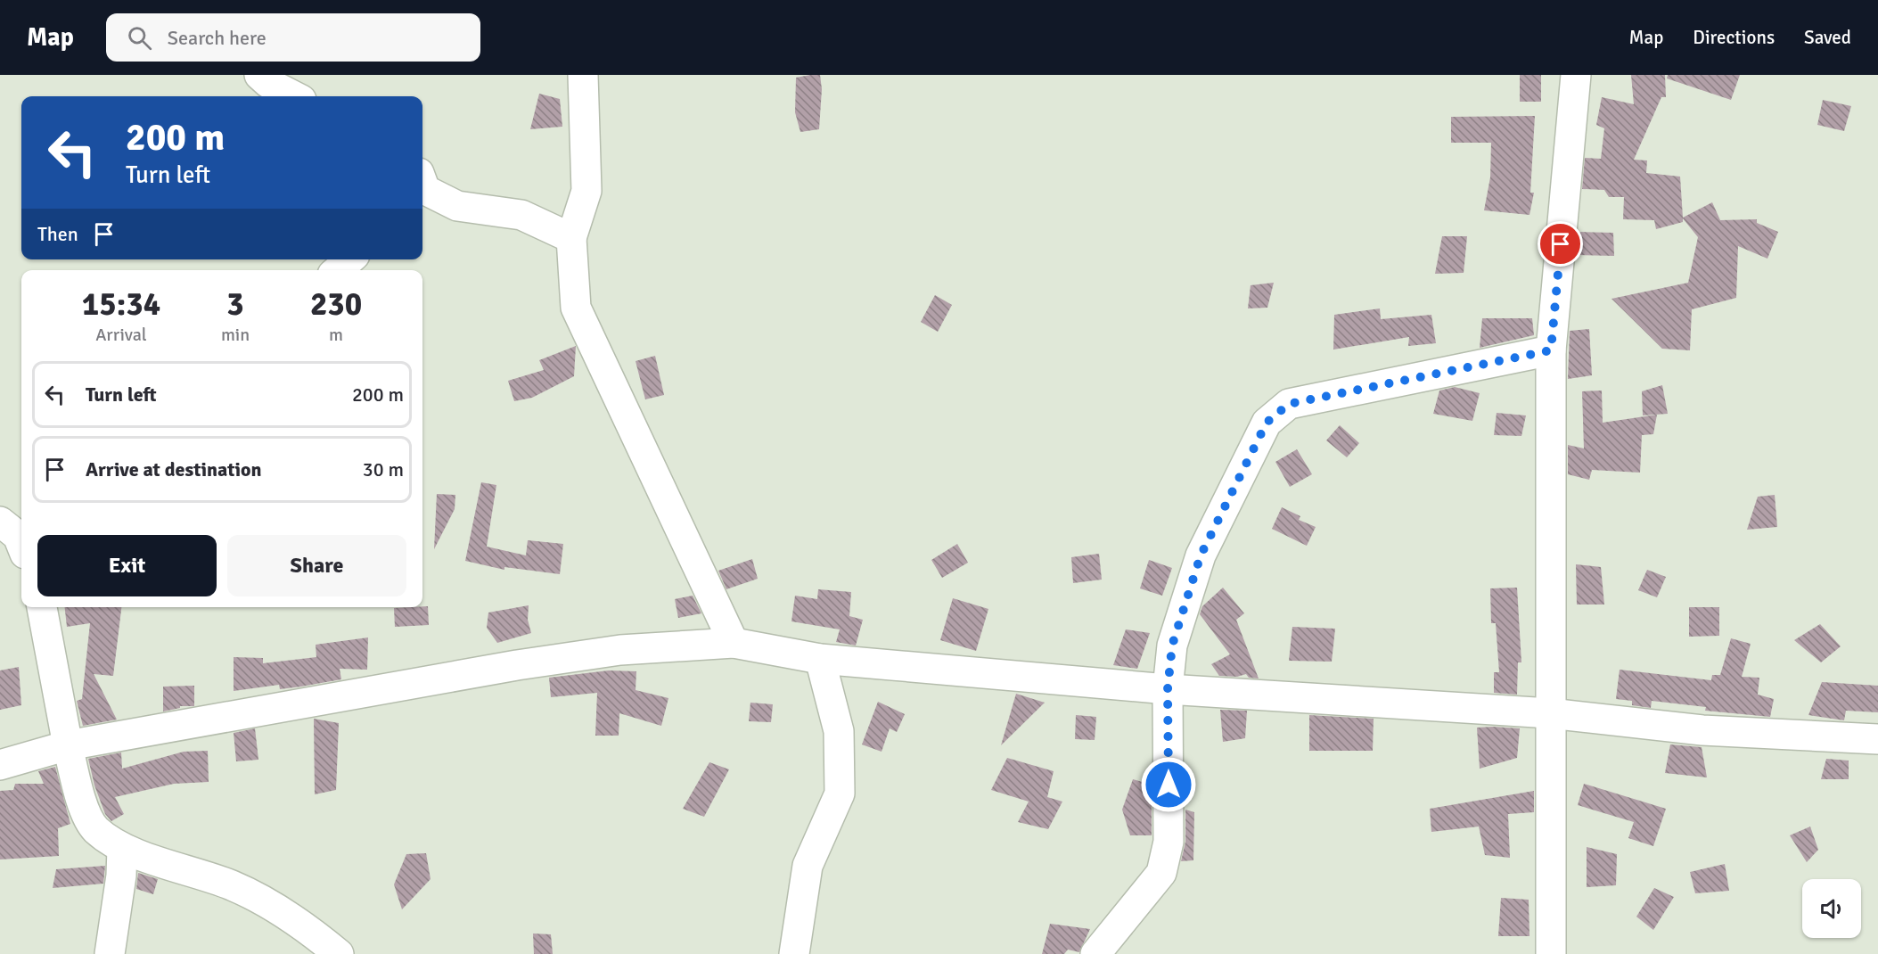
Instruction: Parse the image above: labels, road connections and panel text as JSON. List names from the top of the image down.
{
  "page": {
    "header": "Map",
    "search": "Search here",
    "nav": ["Map", "Directions", "Saved"],
    "turn": ["200 m", "Turn left"],
    "then": "Then",
    "eta": [
      "15:34",
      "Arrival",
      "3",
      "min",
      "230",
      "m"
    ],
    "list": [
      {
        "name": "Turn left",
        "value": "200 m"
      },
      {
        "name": "Arrive at destination",
        "value": "30 m"
      }
    ],
    "buttons": ["Exit", "Share"]
  }
}
